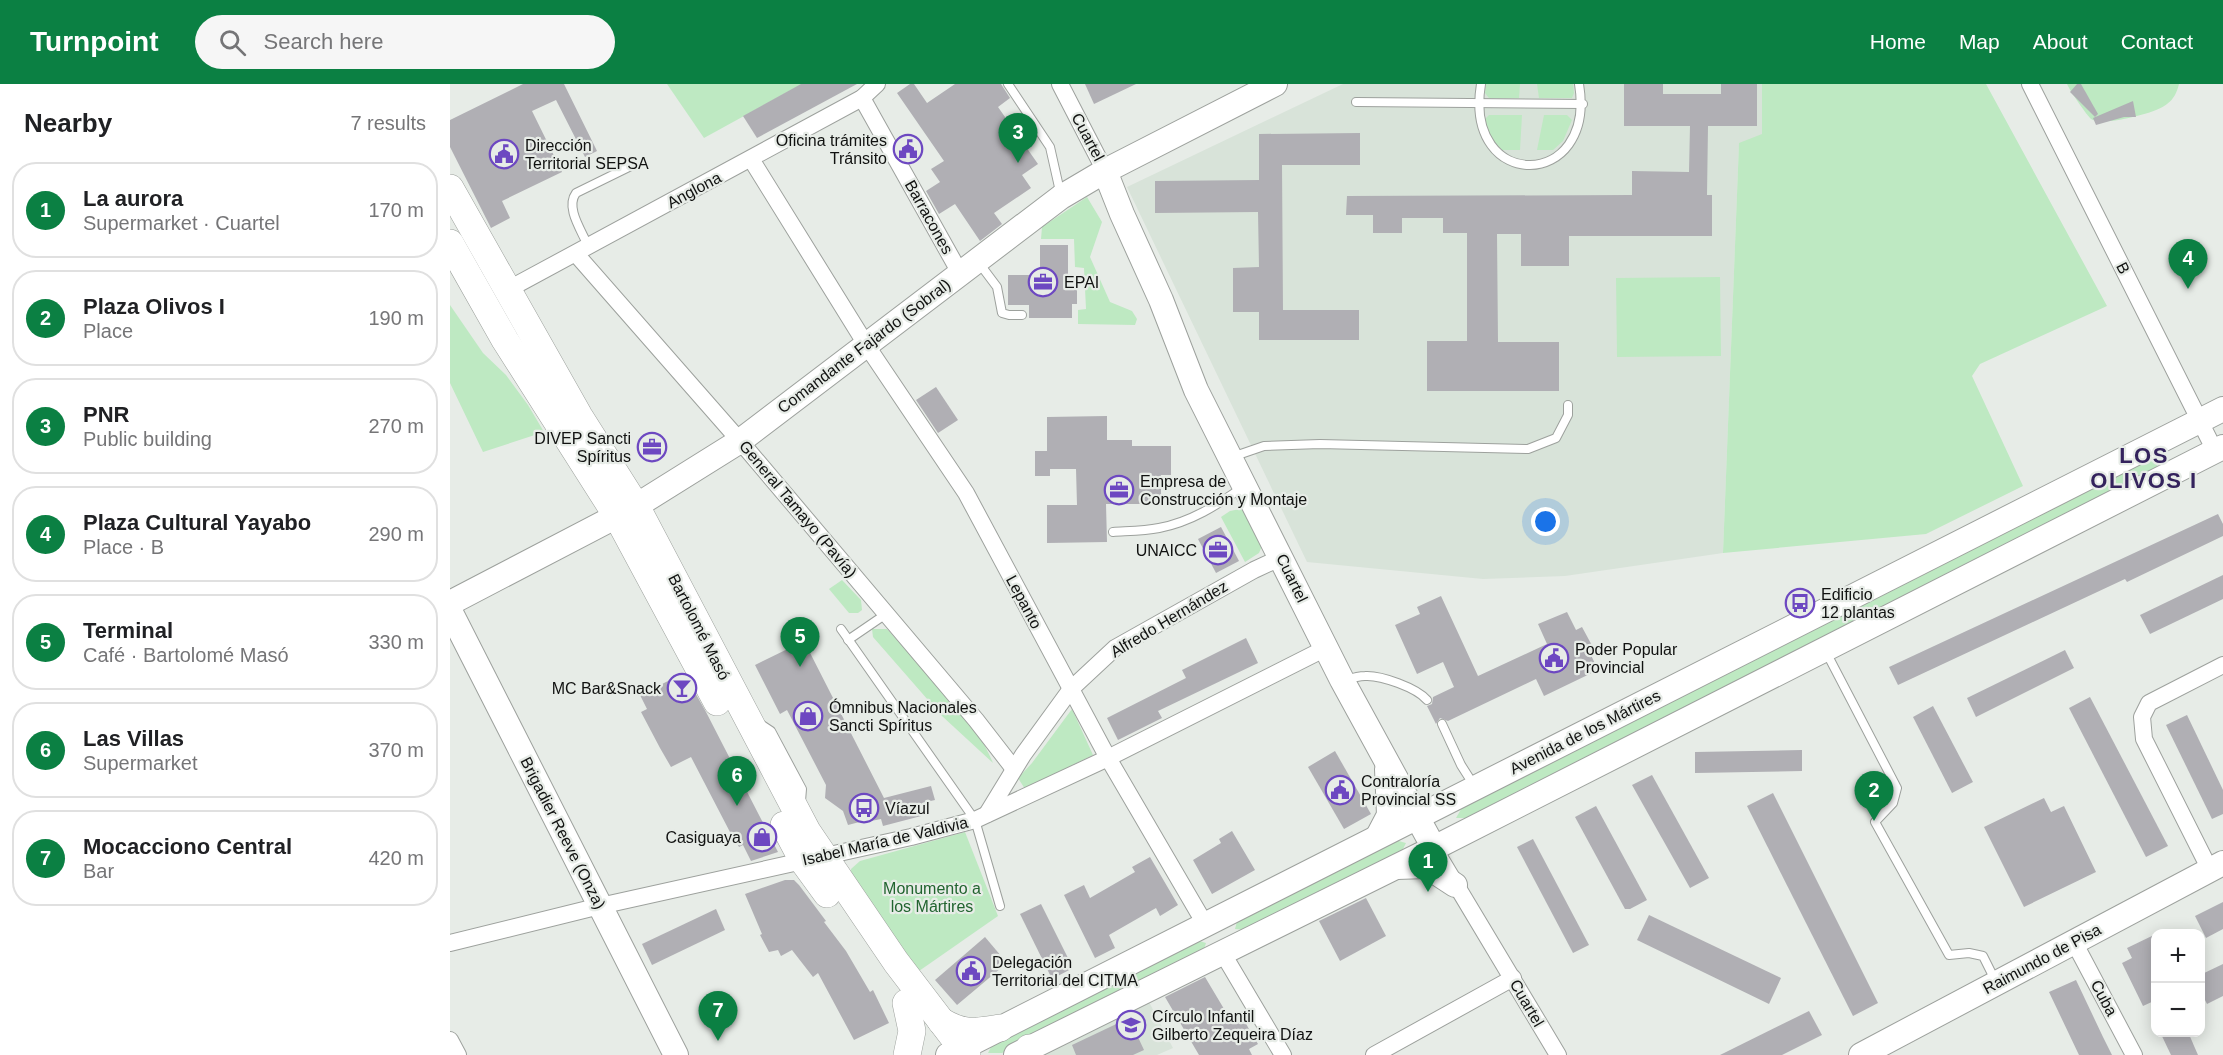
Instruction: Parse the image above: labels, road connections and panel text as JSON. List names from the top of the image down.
{
  "streets": {
    "main road": [
      "Cuartel",
      "Comandante Fajardo (Sobral)",
      "Lepanto",
      "Bartolomé Masó",
      "Avenida de los Mártires",
      "Brigadier Reeve (Onza)",
      "Raimundo de Pisa"
    ],
    "street": [
      "Anglona",
      "Barracones",
      "B",
      "General Tamayo (Pavía)",
      "Alfredo Hernández",
      "Isabel María de Valdivia",
      "Cuba"
    ]
  },
  "crossings": [
    ["Cuartel", "Comandante Fajardo (Sobral)"],
    ["Cuartel", "Alfredo Hernández"],
    ["Cuartel", "Avenida de los Mártires"],
    ["Cuartel", "Isabel María de Valdivia"],
    ["Anglona", "Barracones"],
    ["Anglona", "General Tamayo (Pavía)"],
    ["Anglona", "Lepanto"],
    ["Anglona", "Bartolomé Masó"],
    ["Barracones", "Comandante Fajardo (Sobral)"],
    ["B", "Avenida de los Mártires"],
    ["Comandante Fajardo (Sobral)", "General Tamayo (Pavía)"],
    ["Comandante Fajardo (Sobral)", "Lepanto"],
    ["Comandante Fajardo (Sobral)", "Bartolomé Masó"],
    ["General Tamayo (Pavía)", "Alfredo Hernández"],
    ["Lepanto", "Alfredo Hernández"],
    ["Lepanto", "Avenida de los Mártires"],
    ["Lepanto", "Isabel María de Valdivia"],
    ["Alfredo Hernández", "Isabel María de Valdivia"],
    ["Bartolomé Masó", "Avenida de los Mártires"],
    ["Bartolomé Masó", "Isabel María de Valdivia"],
    ["Brigadier Reeve (Onza)", "Isabel María de Valdivia"],
    ["Raimundo de Pisa", "Cuba"]
  ],
  "districts": ["LOS OLIVOS I"],
  "parks": ["Monumento a los Mártires"],
  "places": {
    "public building": [
      "Oficina trámites Tránsito",
      "Dirección Territorial SEPSA",
      "Poder Popular Provincial",
      "Contraloría Provincial SS",
      "Delegación Territorial del CITMA"
    ],
    "office": [
      "EPAI",
      "DIVEP Sancti Spíritus",
      "Empresa de Construcción y Montaje",
      "UNAICC"
    ],
    "bus stop": ["Edificio 12 plantas", "Víazul"],
    "bar": ["MC Bar&Snack"],
    "shop": ["Ómnibus Nacionales Sancti Spíritus", "Casiguaya"],
    "school or university": ["Círculo Infantil Gilberto Zequeira Díaz"]
  },
  "page": {
    "header": "Turnpoint",
    "search": "Search here",
    "nav": [
      "Home",
      "Map",
      "About",
      "Contact"
    ],
    "heading": ["Nearby", "7 results"],
    "pins": [
      "3",
      "4",
      "5",
      "6",
      "2",
      "1",
      "7"
    ],
    "list": [
      {
        "mark": "1",
        "name": "La aurora",
        "note": "Supermarket · Cuartel",
        "value": "170 m"
      },
      {
        "mark": "2",
        "name": "Plaza Olivos I",
        "note": "Place",
        "value": "190 m"
      },
      {
        "mark": "3",
        "name": "PNR",
        "note": "Public building",
        "value": "270 m"
      },
      {
        "mark": "4",
        "name": "Plaza Cultural Yayabo",
        "note": "Place · B",
        "value": "290 m"
      },
      {
        "mark": "5",
        "name": "Terminal",
        "note": "Café · Bartolomé Masó",
        "value": "330 m"
      },
      {
        "mark": "6",
        "name": "Las Villas",
        "note": "Supermarket",
        "value": "370 m"
      },
      {
        "mark": "7",
        "name": "Mocacciono Central",
        "note": "Bar",
        "value": "420 m"
      }
    ],
    "map_buttons": ["+", "−"]
  }
}
